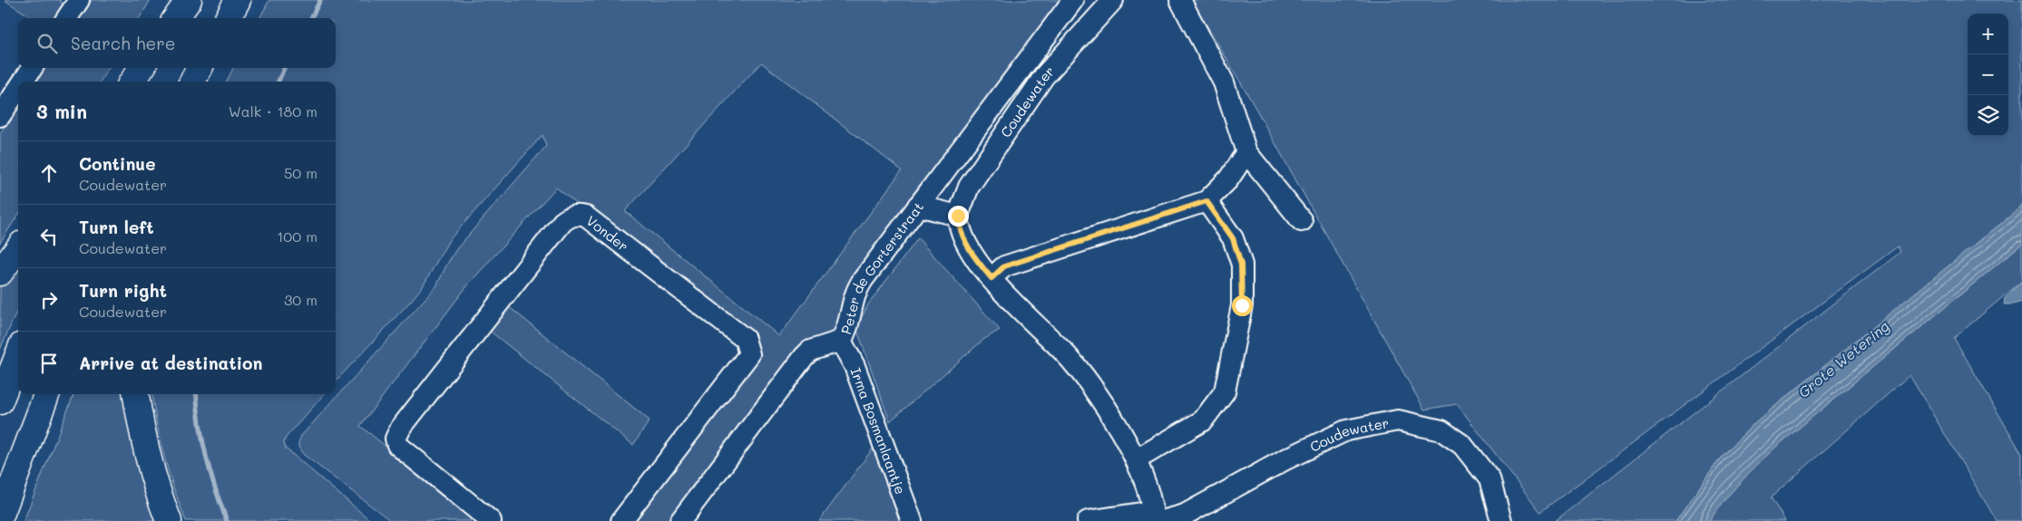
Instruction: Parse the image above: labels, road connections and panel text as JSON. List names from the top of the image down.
{
  "streets": {
    "street": [
      "Coudewater",
      "Vonder",
      "Peter de Gorterstraat",
      "Irma Bosmanlaantje"
    ]
  },
  "crossings": [
    ["Peter de Gorterstraat", "Irma Bosmanlaantje"]
  ],
  "water": ["Grote Wetering"],
  "page": {
    "map_buttons": ["+", "−"],
    "search": "Search here",
    "heading": ["3 min", "Walk · 180 m"],
    "list": [
      ["Continue", "Coudewater", "50 m"],
      ["Turn left", "Coudewater", "100 m"],
      ["Turn right", "Coudewater", "30 m"],
      "Arrive at destination"
    ]
  }
}
